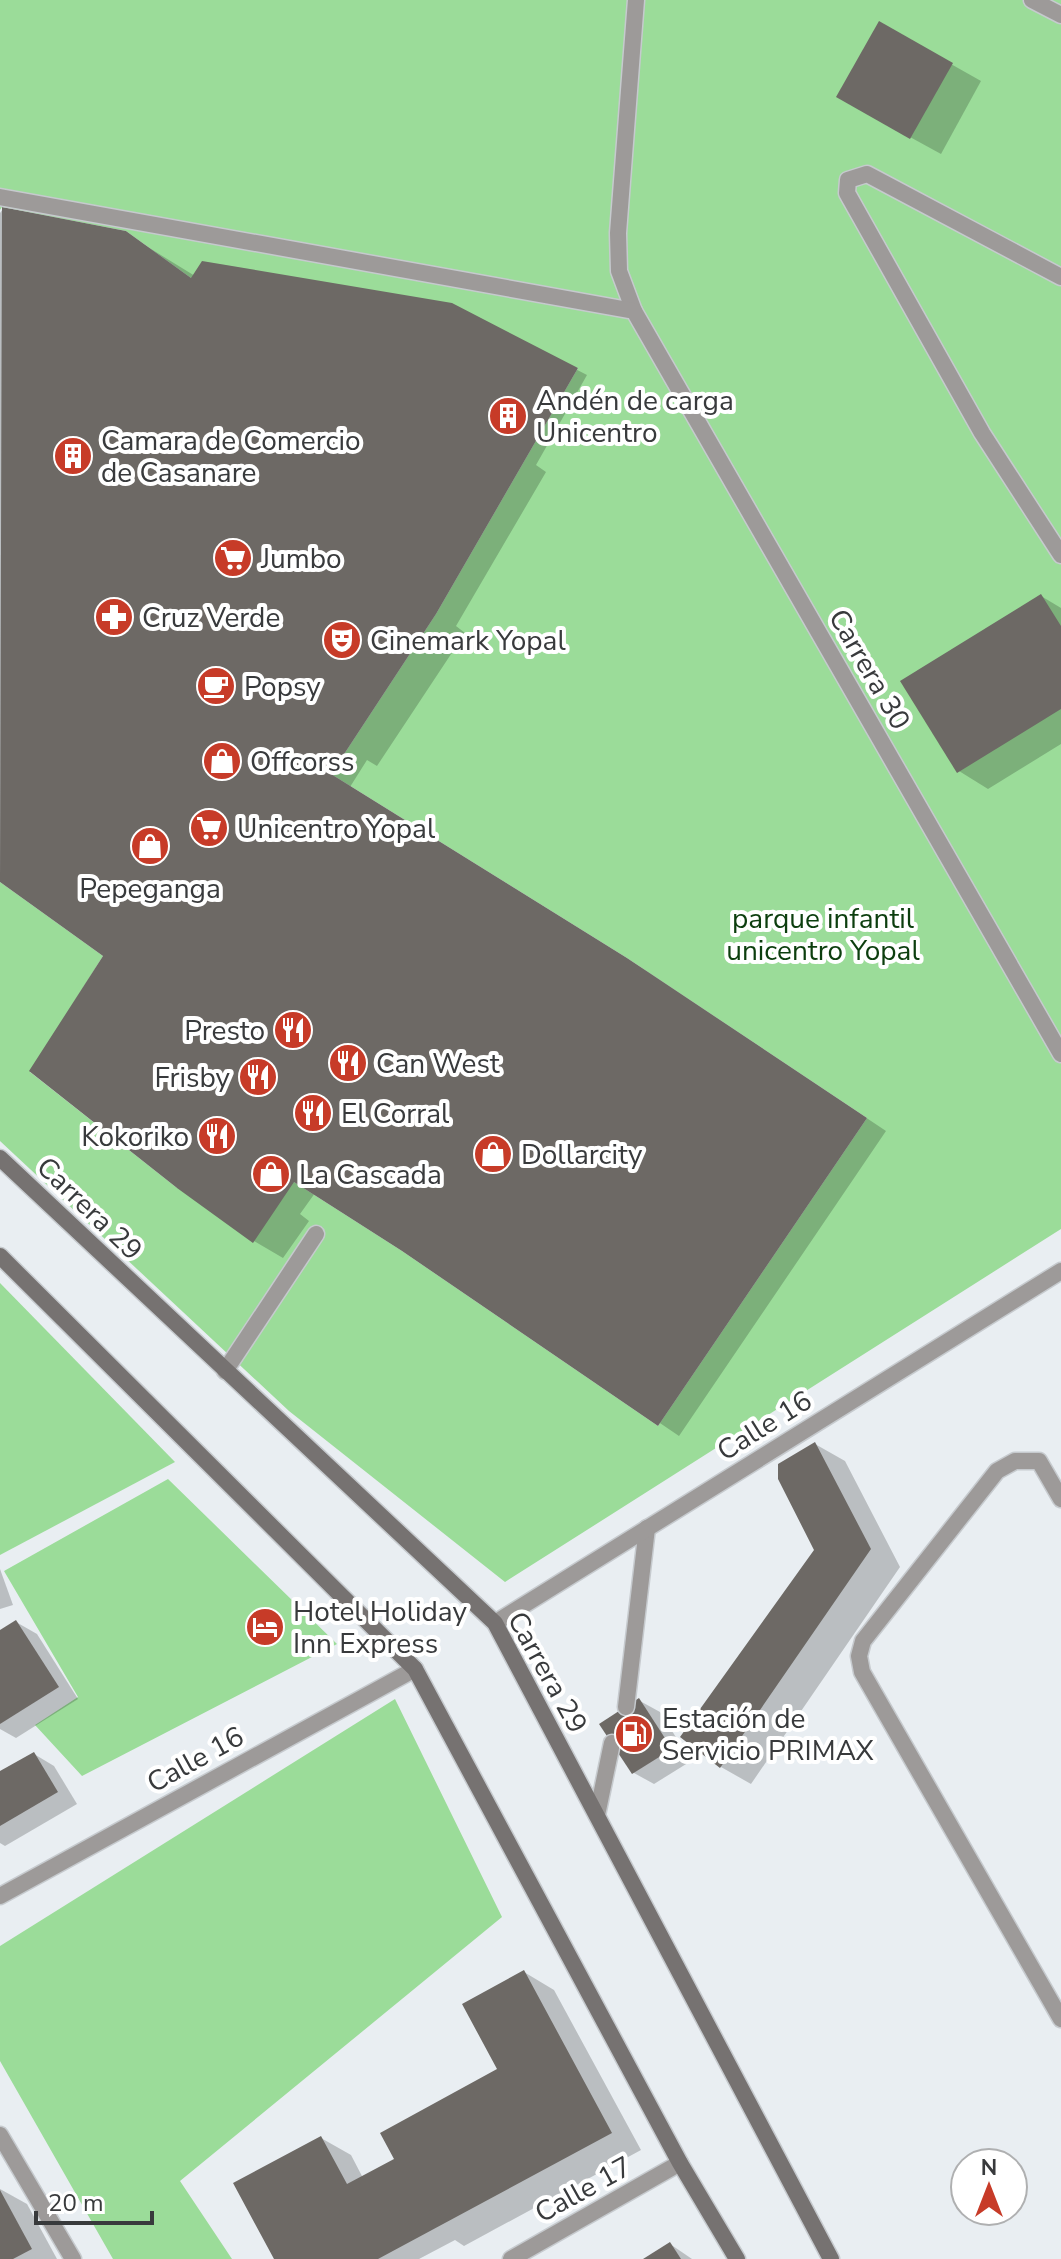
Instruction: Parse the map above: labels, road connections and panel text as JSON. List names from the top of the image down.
{
  "streets": {
    "main road": ["Carrera 29"],
    "street": ["Carrera 30", "Calle 16", "Calle 17"]
  },
  "crossings": [
    ["Carrera 29", "Calle 16"]
  ],
  "parks": ["parque infantil unicentro Yopal"],
  "places": {
    "building": ["Andén de carga Unicentro", "Camara de Comercio de Casanare"],
    "supermarket": ["Jumbo", "Unicentro Yopal"],
    "pharmacy": ["Cruz Verde"],
    "theatre": ["Cinemark Yopal"],
    "cafe": ["Popsy"],
    "shop": [
      "Offcorss",
      "Pepeganga",
      "Dollarcity",
      "La Cascada"
    ],
    "restaurant": [
      "Presto",
      "Can West",
      "Frisby",
      "El Corral",
      "Kokoriko"
    ],
    "hotel": ["Hotel Holiday Inn Express"],
    "fuel station": ["Estación de Servicio PRIMAX"]
  },
  "scale_bar": "20 m",
  "north": "top"
}
